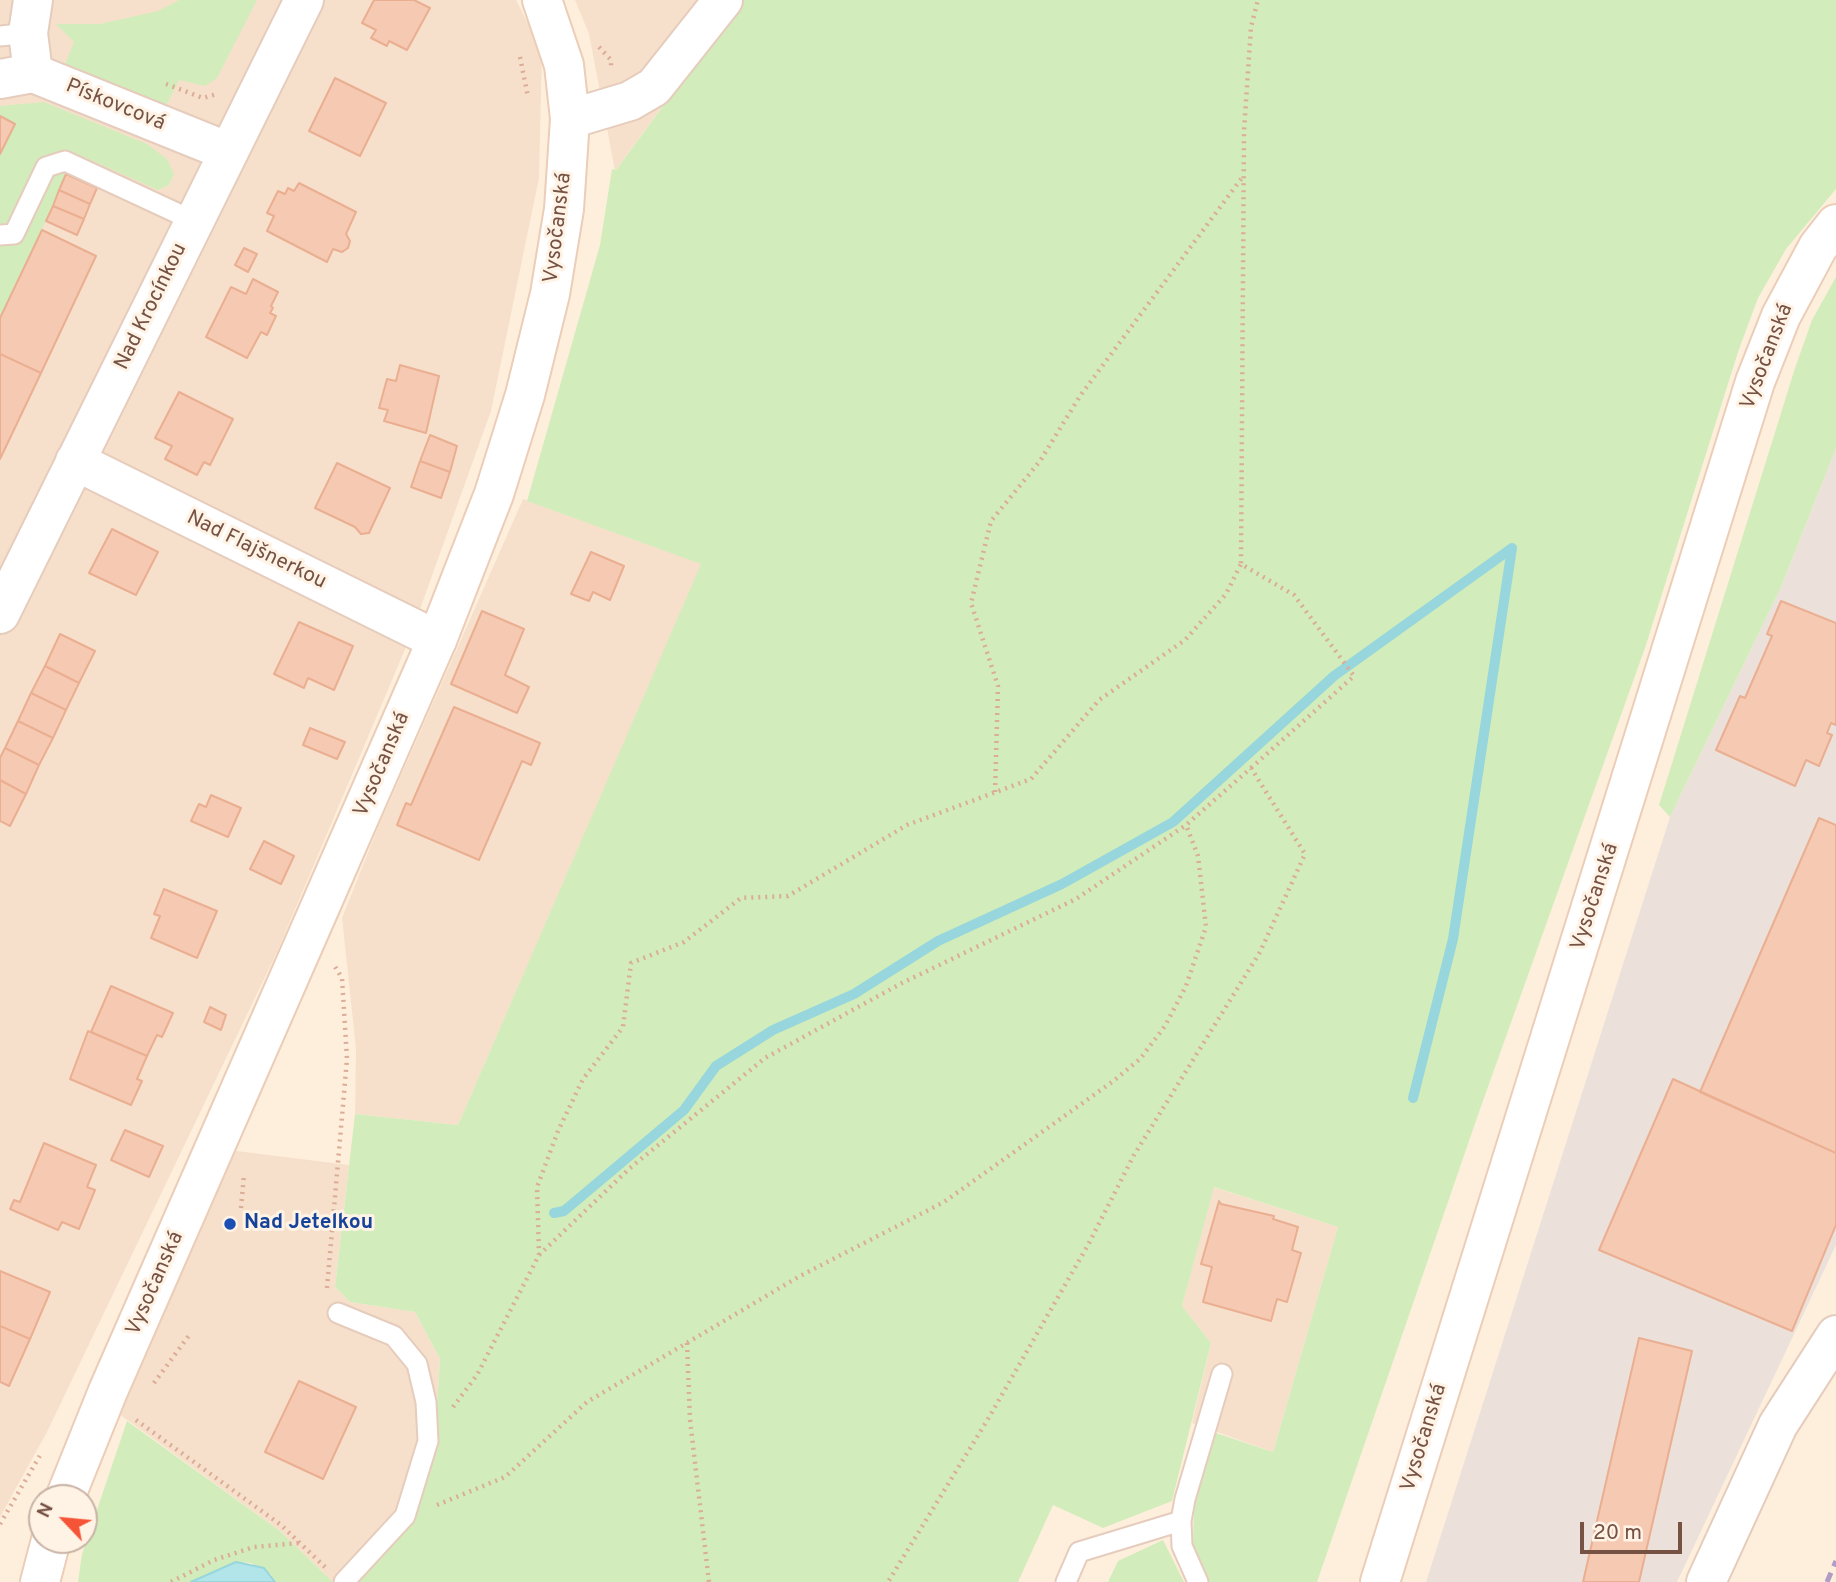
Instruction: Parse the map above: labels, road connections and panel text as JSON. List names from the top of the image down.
{
  "streets": {
    "main road": [
      "Pískovcová",
      "Vysočanská",
      "Nad Krocínkou",
      "Nad Flajšnerkou"
    ]
  },
  "crossings": [
    ["Pískovcová", "Nad Krocínkou"],
    ["Vysočanská", "Nad Flajšnerkou"],
    ["Nad Krocínkou", "Nad Flajšnerkou"]
  ],
  "places": ["Nad Jetelkou"],
  "scale_bar": "20 m",
  "north": "top left"
}
